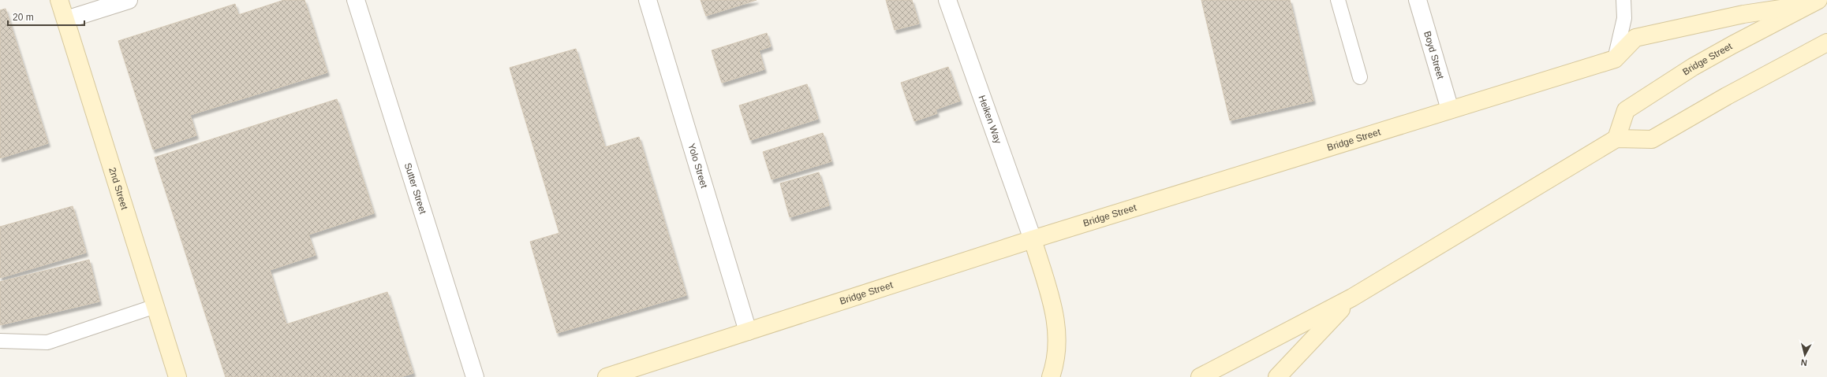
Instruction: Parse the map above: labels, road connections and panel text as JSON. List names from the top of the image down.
{
  "streets": {
    "main road": ["Bridge Street", "2nd Street"],
    "street": [
      "Boyd Street",
      "Heiken Way",
      "Yolo Street",
      "Sutter Street"
    ]
  },
  "crossings": [
    ["Boyd Street", "Bridge Street"],
    ["Bridge Street", "Heiken Way"],
    ["Bridge Street", "Yolo Street"]
  ],
  "scale_bar": "20 m",
  "north": "bottom"
}
